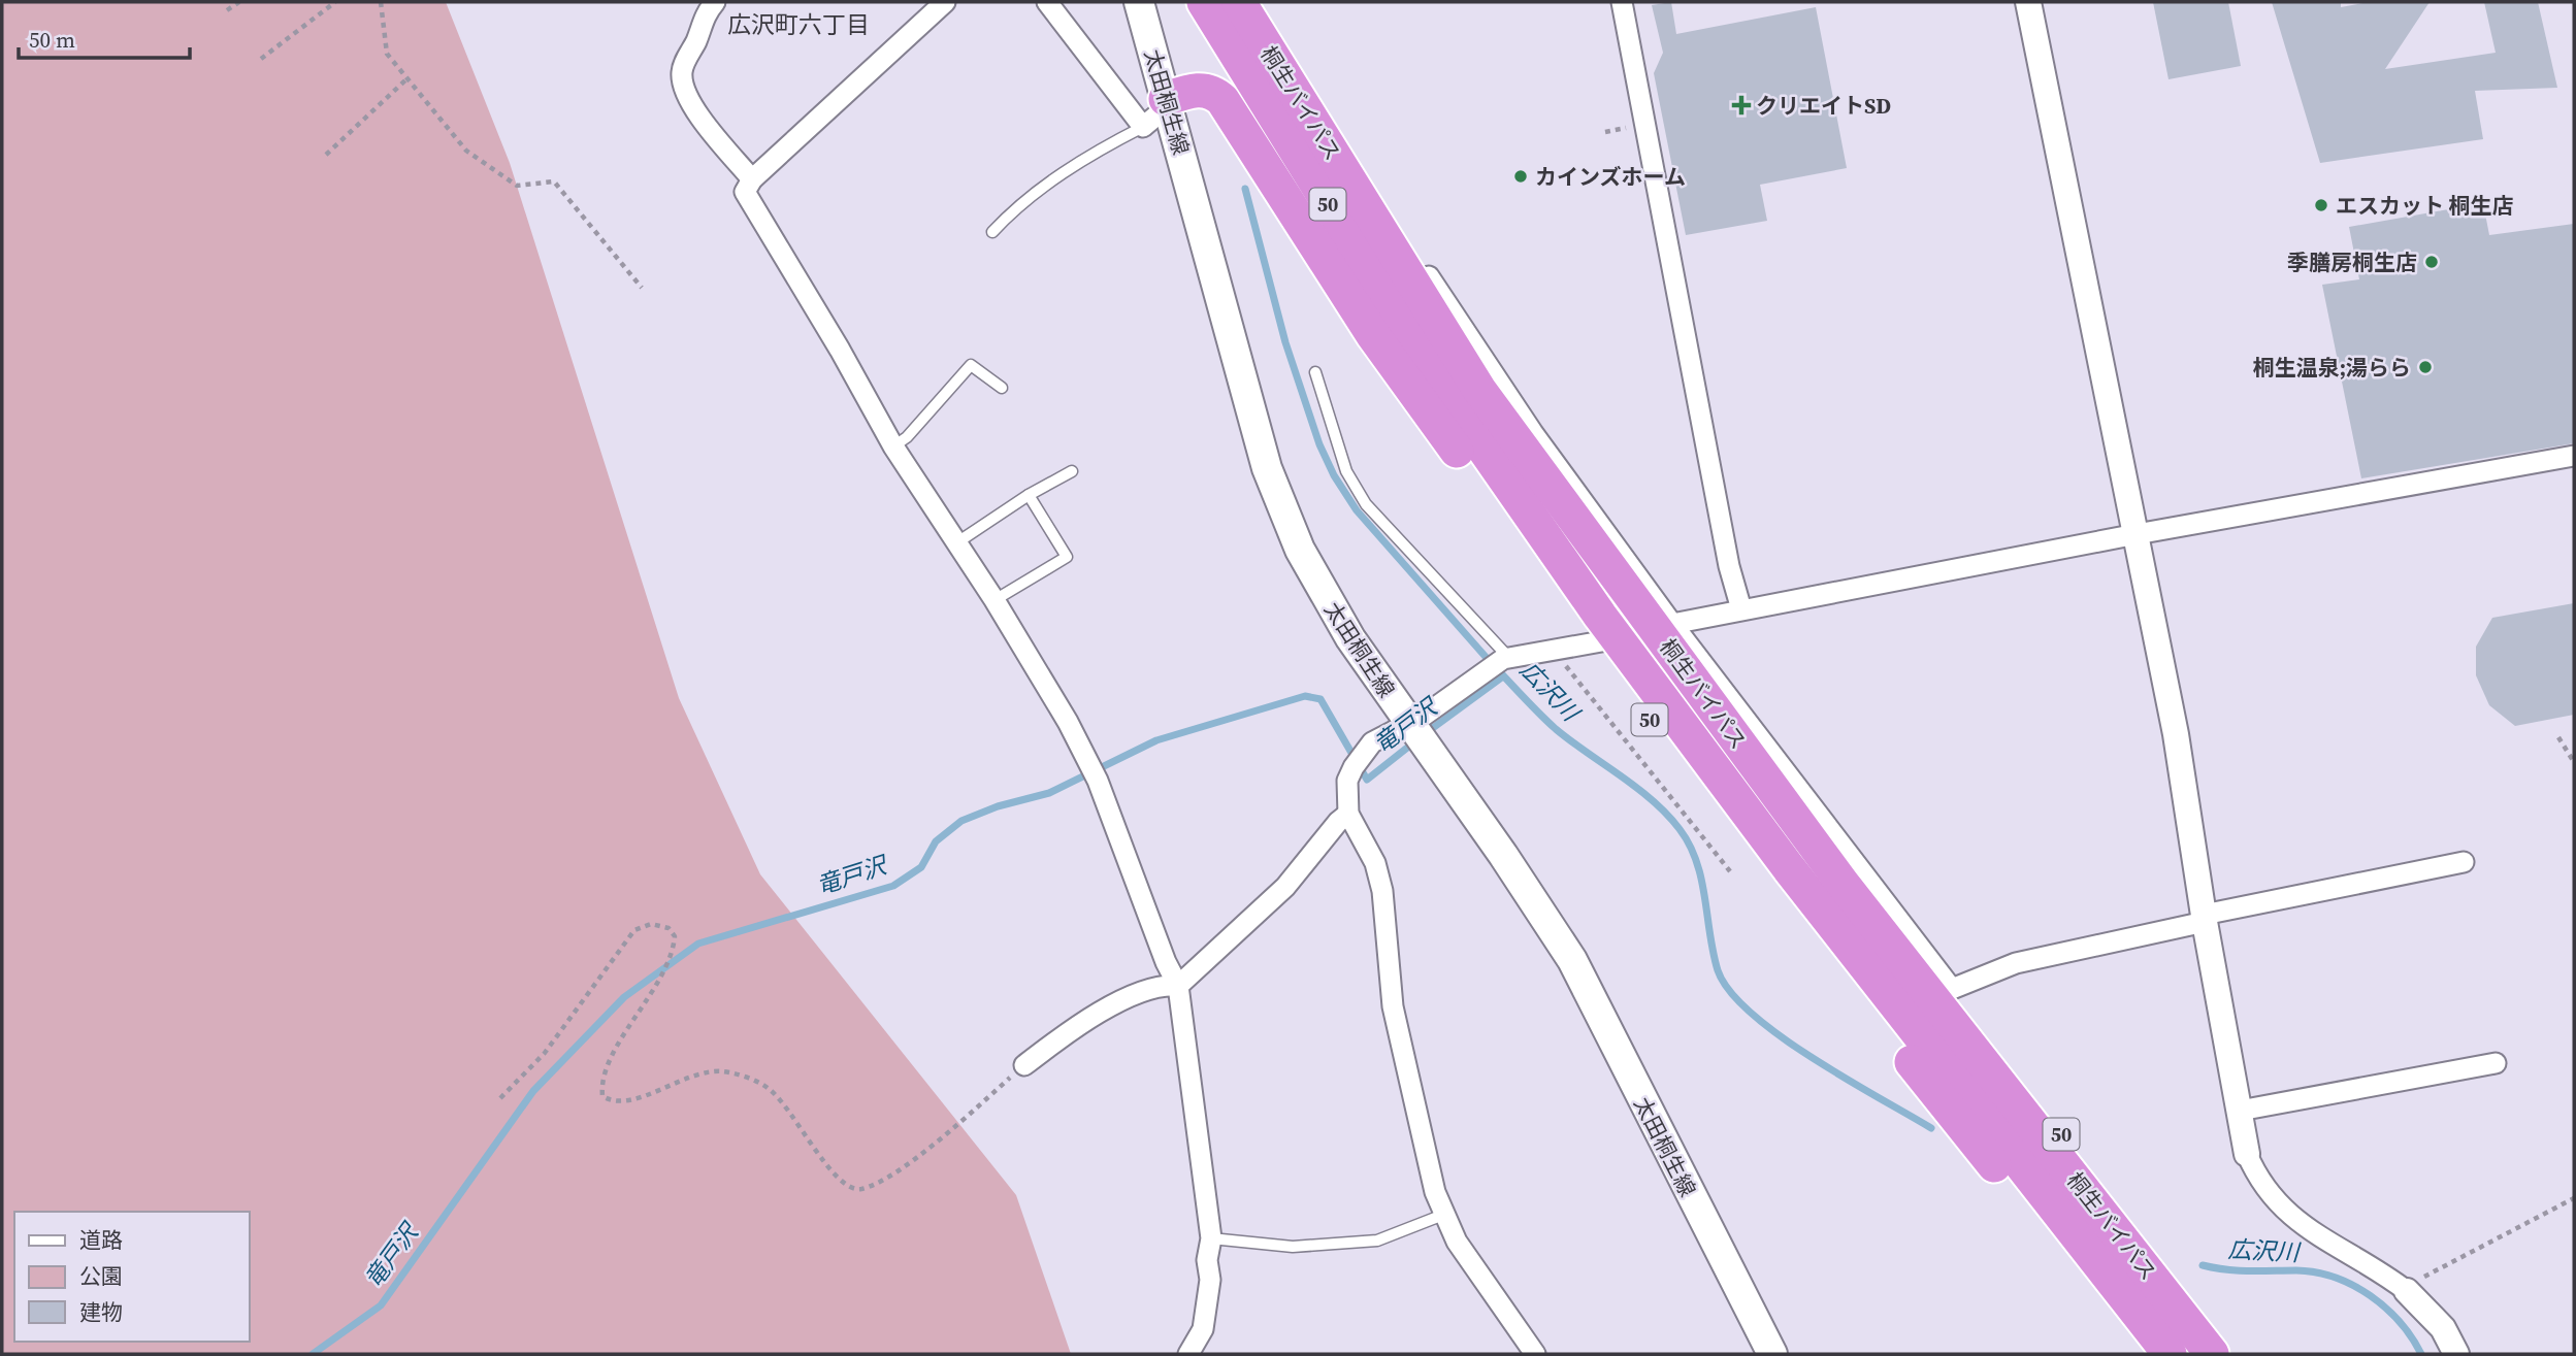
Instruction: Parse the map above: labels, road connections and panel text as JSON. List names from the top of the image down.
{
  "streets": {
    "highway": ["桐生バイパス", "50"],
    "main road": ["太田桐生線"]
  },
  "crossings": [
    ["太田桐生線", "50"],
    ["桐生バイパス", "50"]
  ],
  "districts": ["広沢町六丁目"],
  "water": ["広沢川", "竜戸沢"],
  "places": {
    "health": ["クリエイトSD"],
    "other": [
      "カインズホーム",
      "エスカット 桐生店",
      "季膳房桐生店",
      "桐生温泉;湯らら"
    ]
  },
  "legend": ["道路", "公園", "建物"],
  "scale_bar": "50 m"
}
